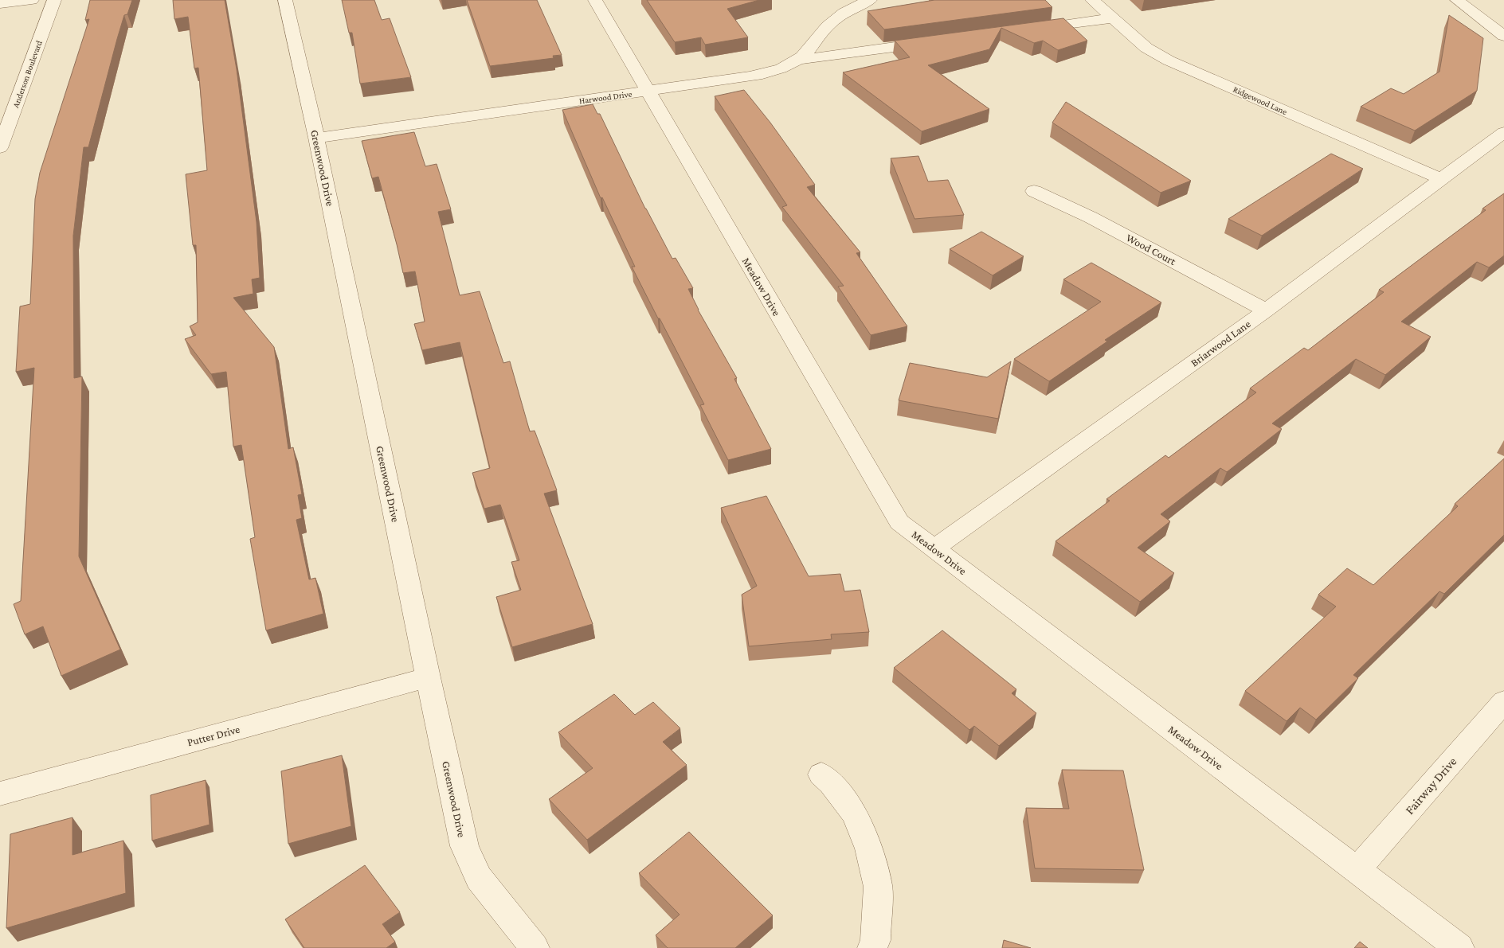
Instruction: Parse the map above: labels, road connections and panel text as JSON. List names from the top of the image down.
{
  "streets": {
    "street": [
      "Anderson Boulevard",
      "Harwood Drive",
      "Ridgewood Lane",
      "Greenwood Drive",
      "Wood Court",
      "Meadow Drive",
      "Briarwood Lane",
      "Putter Drive",
      "Fairway Drive"
    ]
  },
  "crossings": [
    ["Harwood Drive", "Greenwood Drive"],
    ["Harwood Drive", "Meadow Drive"],
    ["Ridgewood Lane", "Briarwood Lane"],
    ["Greenwood Drive", "Putter Drive"],
    ["Wood Court", "Briarwood Lane"],
    ["Meadow Drive", "Briarwood Lane"],
    ["Meadow Drive", "Fairway Drive"]
  ]
}
